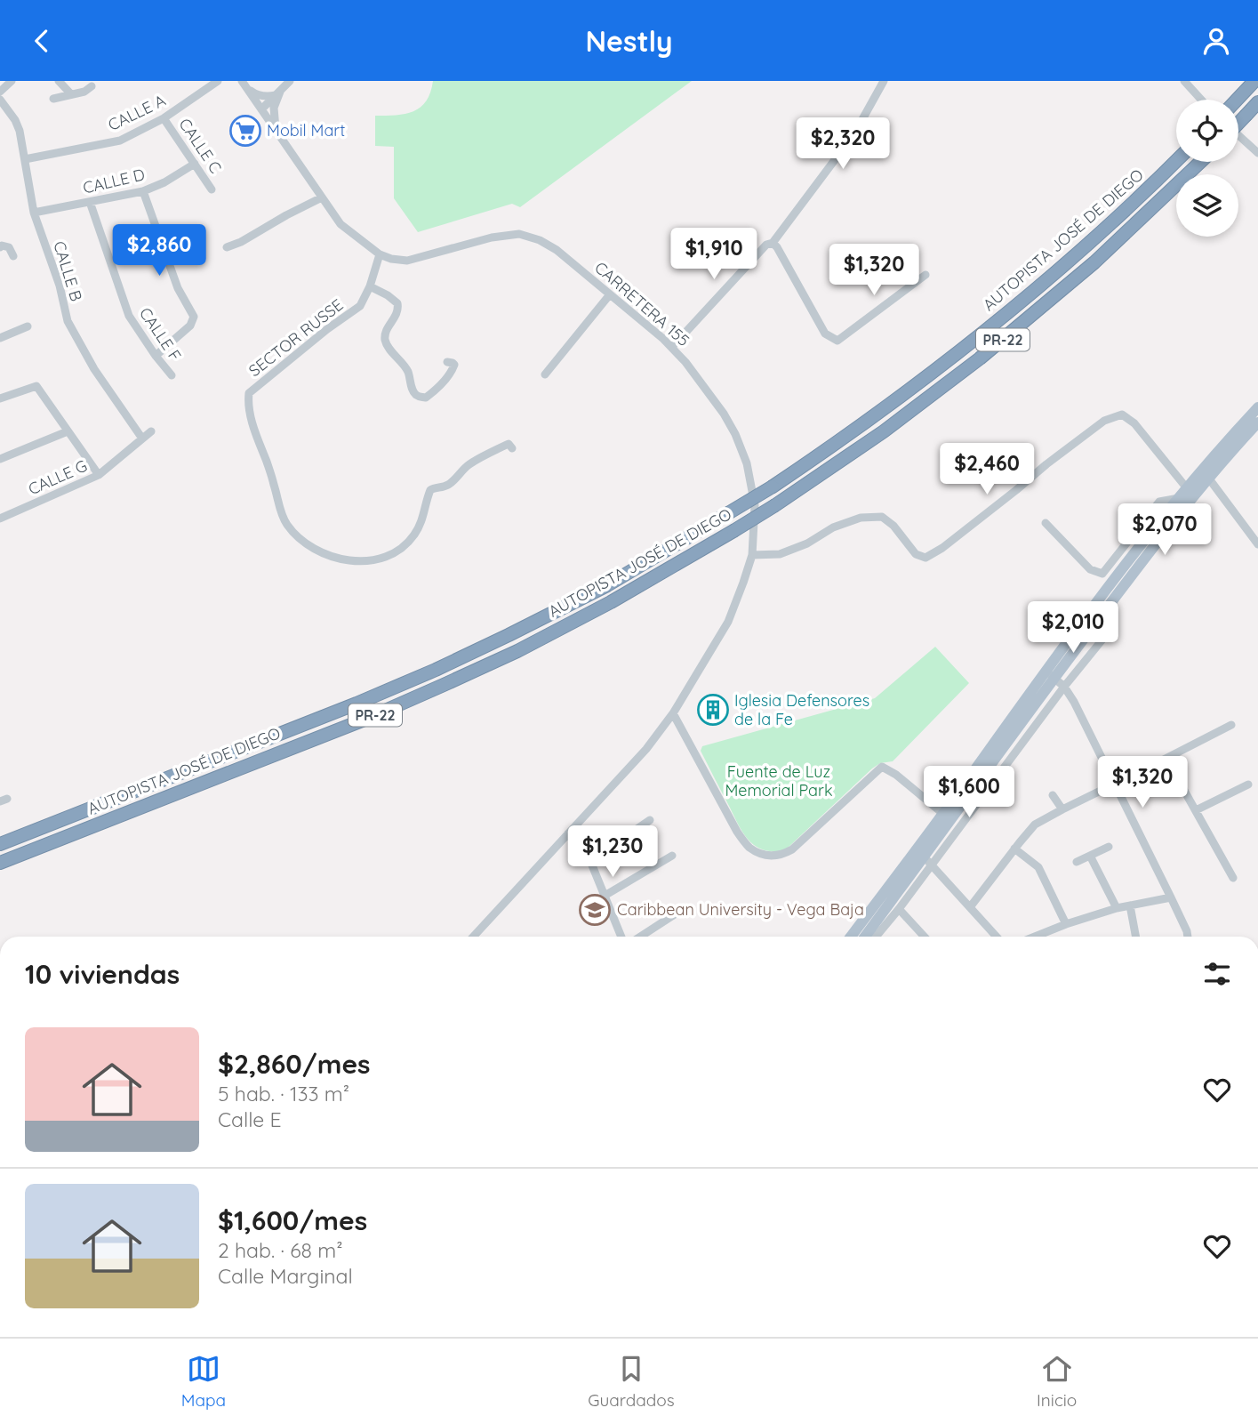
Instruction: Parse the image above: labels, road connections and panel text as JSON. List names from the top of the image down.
{
  "streets": {
    "highway": ["AUTOPISTA JOSÉ DE DIEGO", "PR-22"],
    "street": [
      "CALLE A",
      "CALLE C",
      "CALLE D",
      "CALLE B",
      "CARRETERA 155",
      "CALLE F",
      "SECTOR RUSSE",
      "CALLE G"
    ]
  },
  "crossings": [
    ["CALLE A", "CALLE C"],
    ["CALLE A", "CALLE B"],
    ["CALLE C", "CALLE D"],
    ["CALLE D", "CALLE B"],
    ["CALLE D", "CALLE F"],
    ["CALLE B", "CALLE G"],
    ["CARRETERA 155", "SECTOR RUSSE"]
  ],
  "parks": ["Fuente de Luz Memorial Park"],
  "places": {
    "supermarket": ["Mobil Mart"],
    "building": ["Iglesia Defensores de la Fe"],
    "school or university": ["Caribbean University - Vega Baja"]
  },
  "page": {
    "header": "Nestly",
    "price": [
      "$2,320",
      "$2,860",
      "$1,910",
      "$1,320",
      "$2,460",
      "$2,070",
      "$2,010",
      "$1,320",
      "$1,600",
      "$1,230"
    ],
    "heading": "10 viviendas",
    "list": [
      {
        "name": "$2,860/mes",
        "note": "5 hab. · 133 m² · Calle E"
      },
      {
        "name": "$1,600/mes",
        "note": "2 hab. · 68 m² · Calle Marginal"
      }
    ],
    "tabs": ["Mapa", "Guardados", "Inicio"]
  }
}
